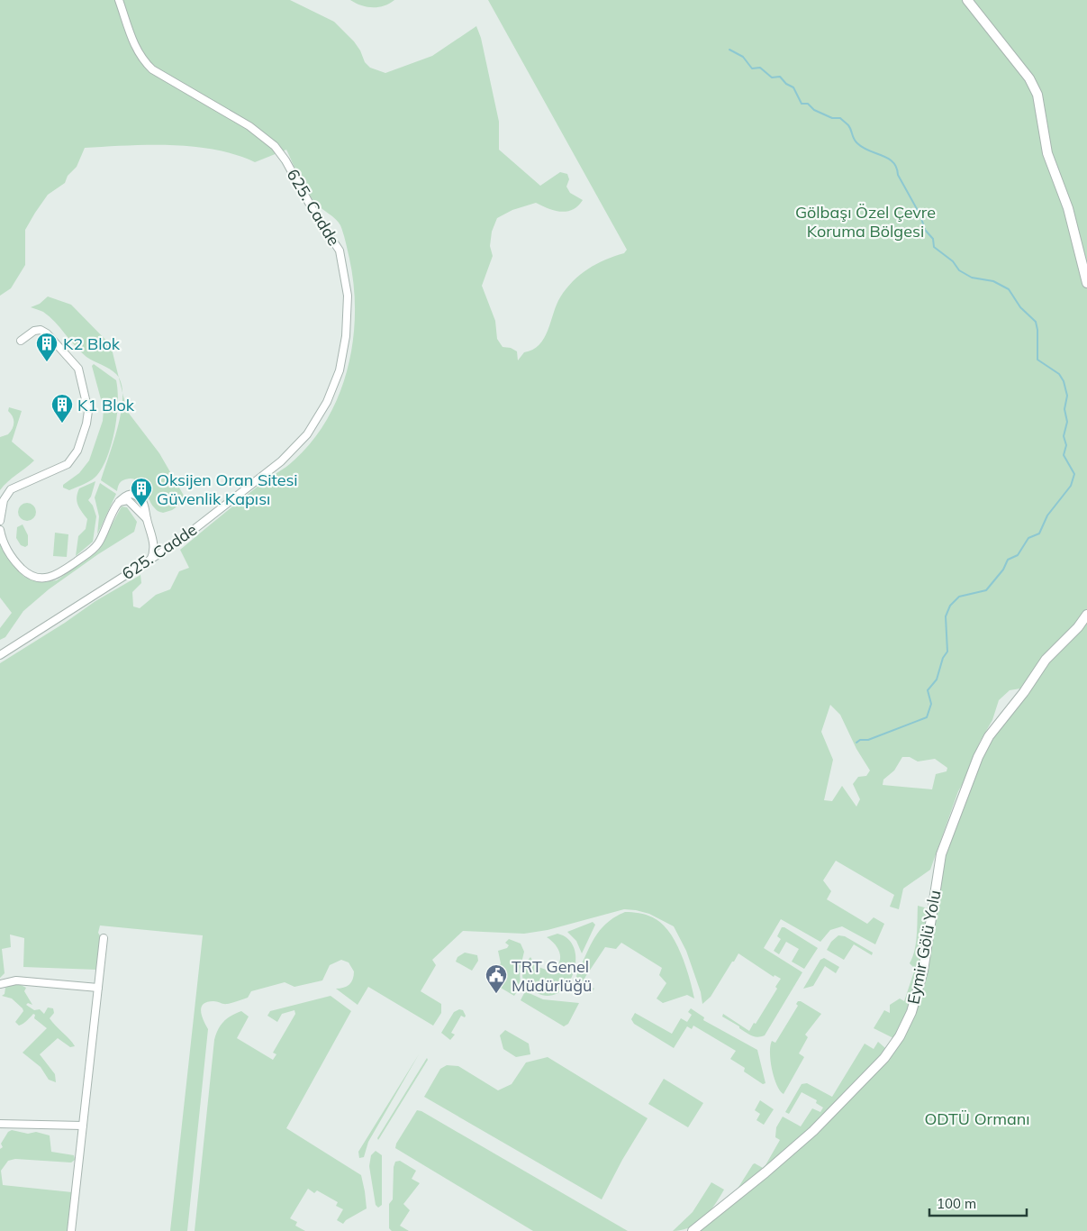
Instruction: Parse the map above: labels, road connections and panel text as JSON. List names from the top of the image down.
{
  "streets": {
    "street": ["625. Cadde", "Eymir Gölü Yolu"]
  },
  "parks": ["Gölbaşı Özel Çevre Koruma Bölgesi", "ODTÜ Ormanı"],
  "places": {
    "building": ["K2 Blok", "K1 Blok", "Oksijen Oran Sitesi Güvenlik Kapısı"],
    "public building": ["TRT Genel Müdürlüğü"]
  },
  "scale_bar": "100 m"
}
